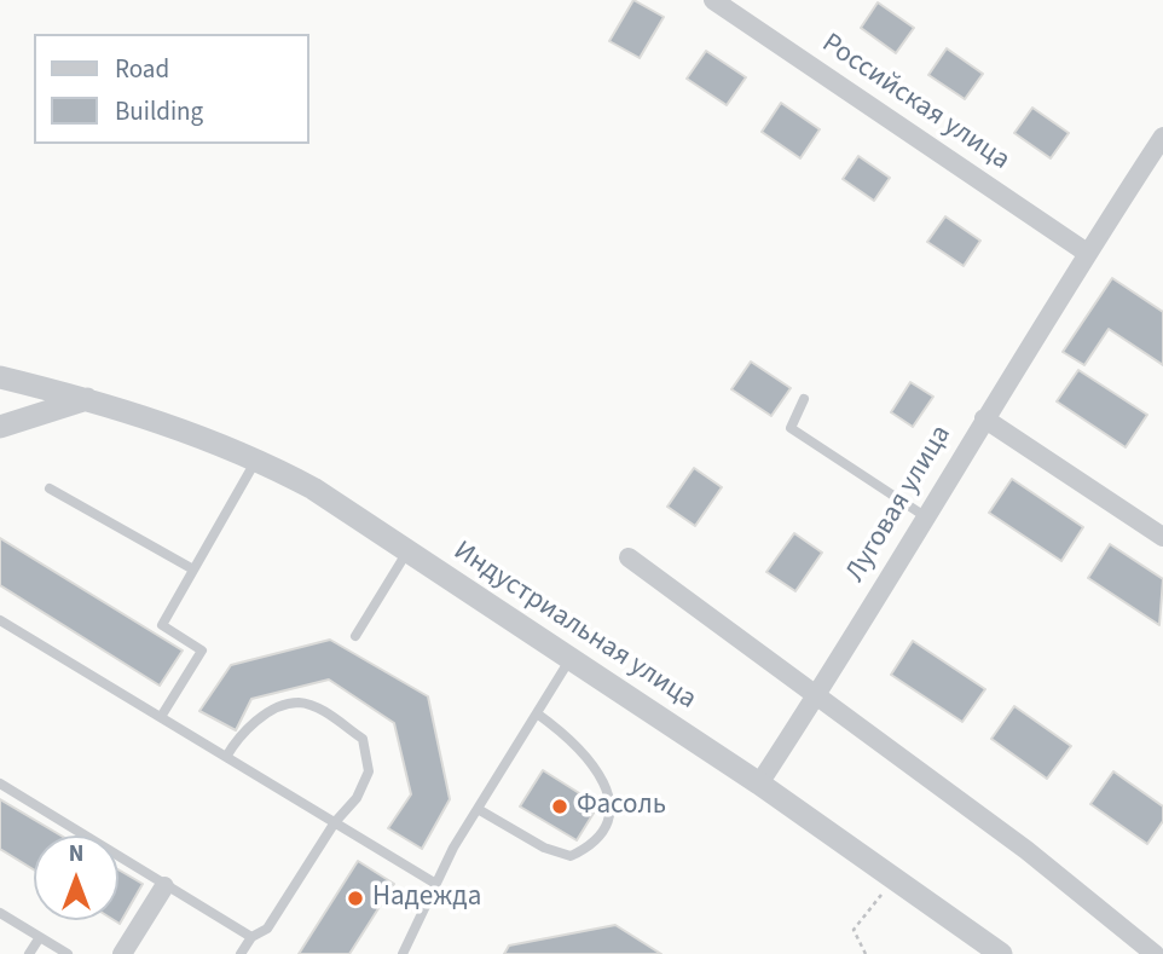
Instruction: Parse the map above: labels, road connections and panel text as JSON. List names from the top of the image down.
{
  "streets": {
    "street": ["Российская улица", "Луговая улица", "Индустриальная улица"]
  },
  "crossings": [
    ["Российская улица", "Луговая улица"],
    ["Луговая улица", "Индустриальная улица"]
  ],
  "places": ["Фасоль", "Надежда"],
  "legend": ["Road", "Building"],
  "north": "top"
}
